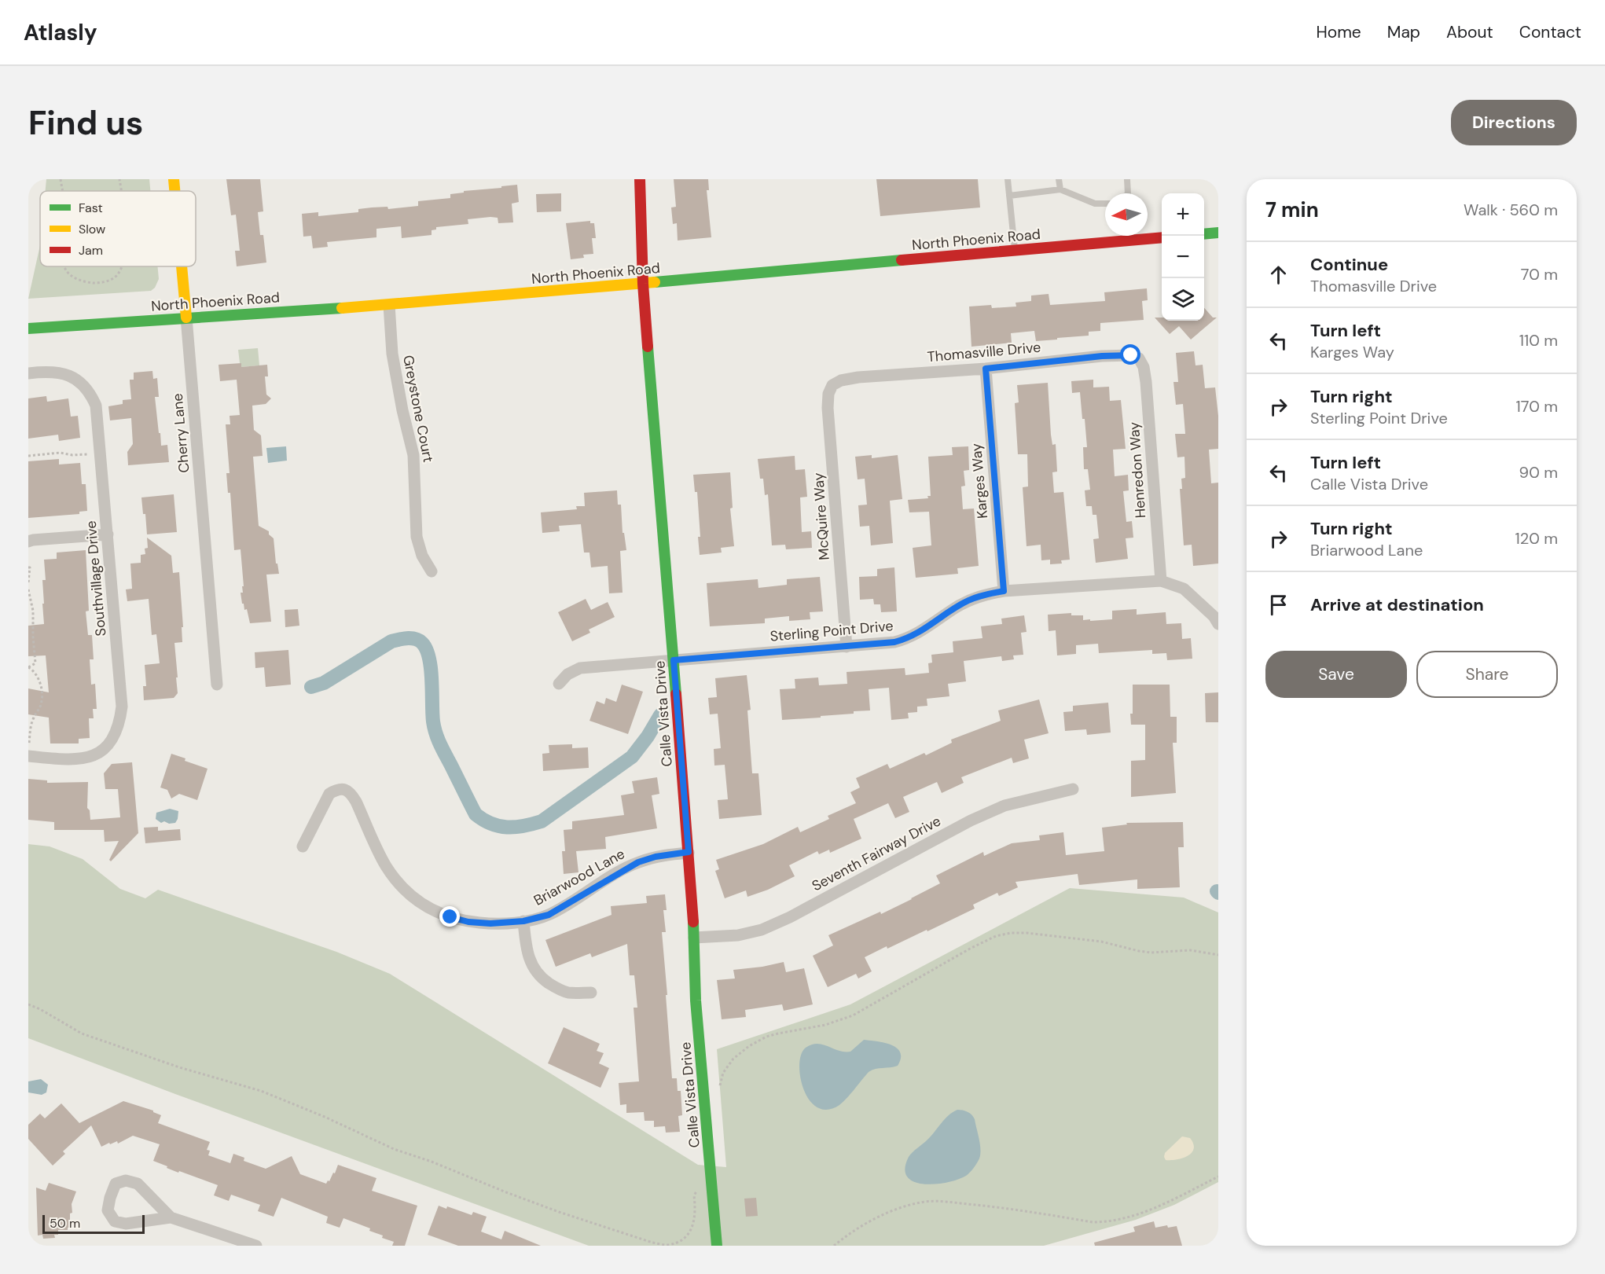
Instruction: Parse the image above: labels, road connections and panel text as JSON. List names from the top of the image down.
{
  "streets": {
    "street": [
      "North Phoenix Road",
      "Thomasville Drive",
      "Greystone Court",
      "Cherry Lane",
      "Henredon Way",
      "Karges Way",
      "McQuire Way",
      "Southvillage Drive",
      "Sterling Point Drive",
      "Calle Vista Drive",
      "Seventh Fairway Drive",
      "Briarwood Lane"
    ]
  },
  "crossings": [
    ["North Phoenix Road", "Greystone Court"],
    ["North Phoenix Road", "Cherry Lane"],
    ["North Phoenix Road", "Calle Vista Drive"],
    ["Thomasville Drive", "Henredon Way"],
    ["Thomasville Drive", "Karges Way"],
    ["Thomasville Drive", "McQuire Way"],
    ["Henredon Way", "Sterling Point Drive"],
    ["Karges Way", "Sterling Point Drive"],
    ["McQuire Way", "Sterling Point Drive"],
    ["Sterling Point Drive", "Calle Vista Drive"],
    ["Calle Vista Drive", "Seventh Fairway Drive"],
    ["Calle Vista Drive", "Briarwood Lane"]
  ],
  "legend": ["Fast", "Slow", "Jam"],
  "scale_bar": "50 m",
  "north": "left",
  "page": {
    "header": "Atlasly",
    "nav": [
      "Home",
      "Map",
      "About",
      "Contact"
    ],
    "buttons": [
      "Directions",
      ["Save", "Share"]
    ],
    "title": "Find us",
    "heading": ["7 min", "Walk · 560 m"],
    "map_buttons": ["+", "−"],
    "list": [
      ["Continue", "Thomasville Drive", "70 m"],
      ["Turn left", "Karges Way", "110 m"],
      ["Turn right", "Sterling Point Drive", "170 m"],
      ["Turn left", "Calle Vista Drive", "90 m"],
      ["Turn right", "Briarwood Lane", "120 m"],
      "Arrive at destination"
    ],
    "scale": "50 m"
  }
}
